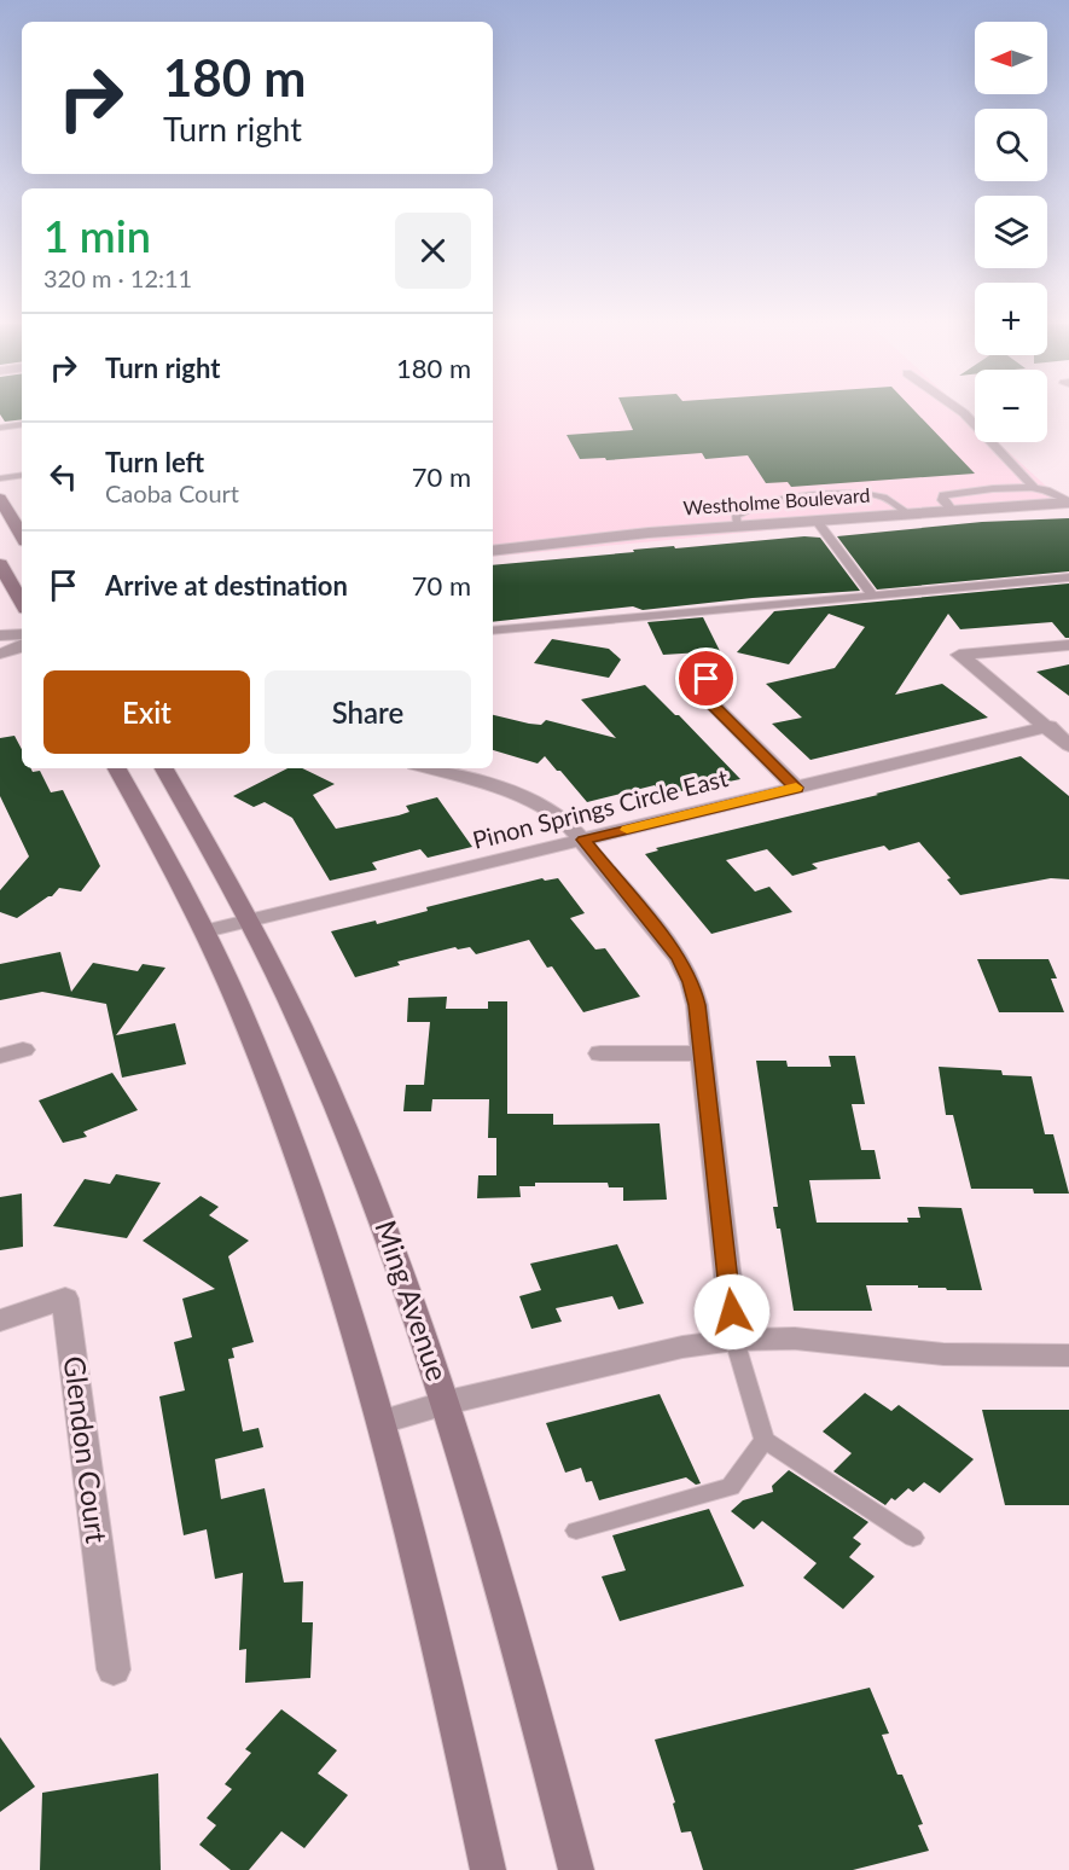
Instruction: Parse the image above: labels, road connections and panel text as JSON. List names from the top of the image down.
{
  "streets": {
    "main road": ["Ming Avenue"],
    "street": ["Westholme Boulevard", "Pinon Springs Circle East", "Glendon Court"]
  },
  "crossings": [
    ["Pinon Springs Circle East", "Ming Avenue"]
  ],
  "north": "left",
  "page": {
    "map_buttons": ["+", "−"],
    "turn": ["180 m", "Turn right"],
    "heading": ["1 min", "320 m · 12:11"],
    "list": [
      {
        "name": "Turn right",
        "value": "180 m"
      },
      {
        "name": "Turn left",
        "note": "Caoba Court",
        "value": "70 m"
      },
      {
        "name": "Arrive at destination",
        "value": "70 m"
      }
    ],
    "buttons": ["Exit", "Share"]
  }
}
